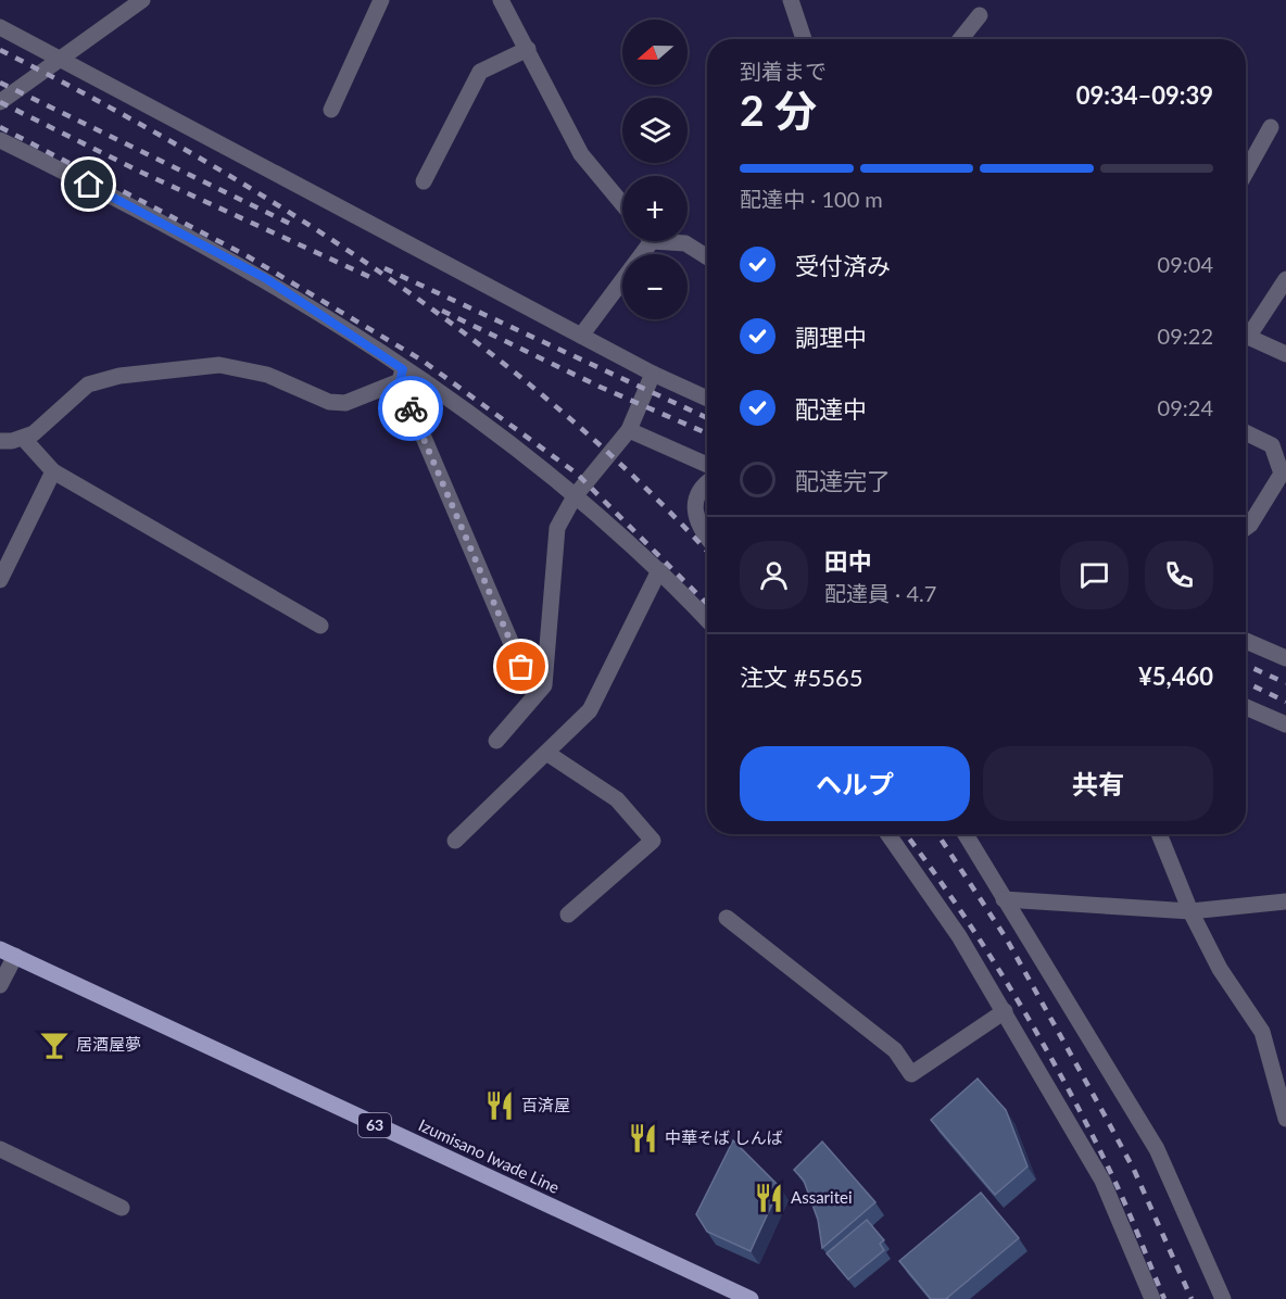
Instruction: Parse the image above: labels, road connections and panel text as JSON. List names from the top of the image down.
{
  "streets": {
    "main road": ["63", "Izumisano Iwade Line"]
  },
  "places": {
    "bar": ["居酒屋夢"],
    "restaurant": ["百済屋", "中華そば しんば", "Assaritei"]
  },
  "north": "left",
  "page": {
    "map_buttons": ["+", "−"],
    "heading": ["2 分", "到着まで", "09:34–09:39"],
    "panel": [
      "田中",
      "配達員 · 4.7",
      "注文 #5565",
      "¥5,460"
    ],
    "bar": "配達中 · 100 m",
    "list": [
      ["受付済み", "09:04"],
      ["調理中", "09:22"],
      ["配達中", "09:24"],
      "配達完了"
    ],
    "buttons": ["ヘルプ", "共有"]
  }
}
